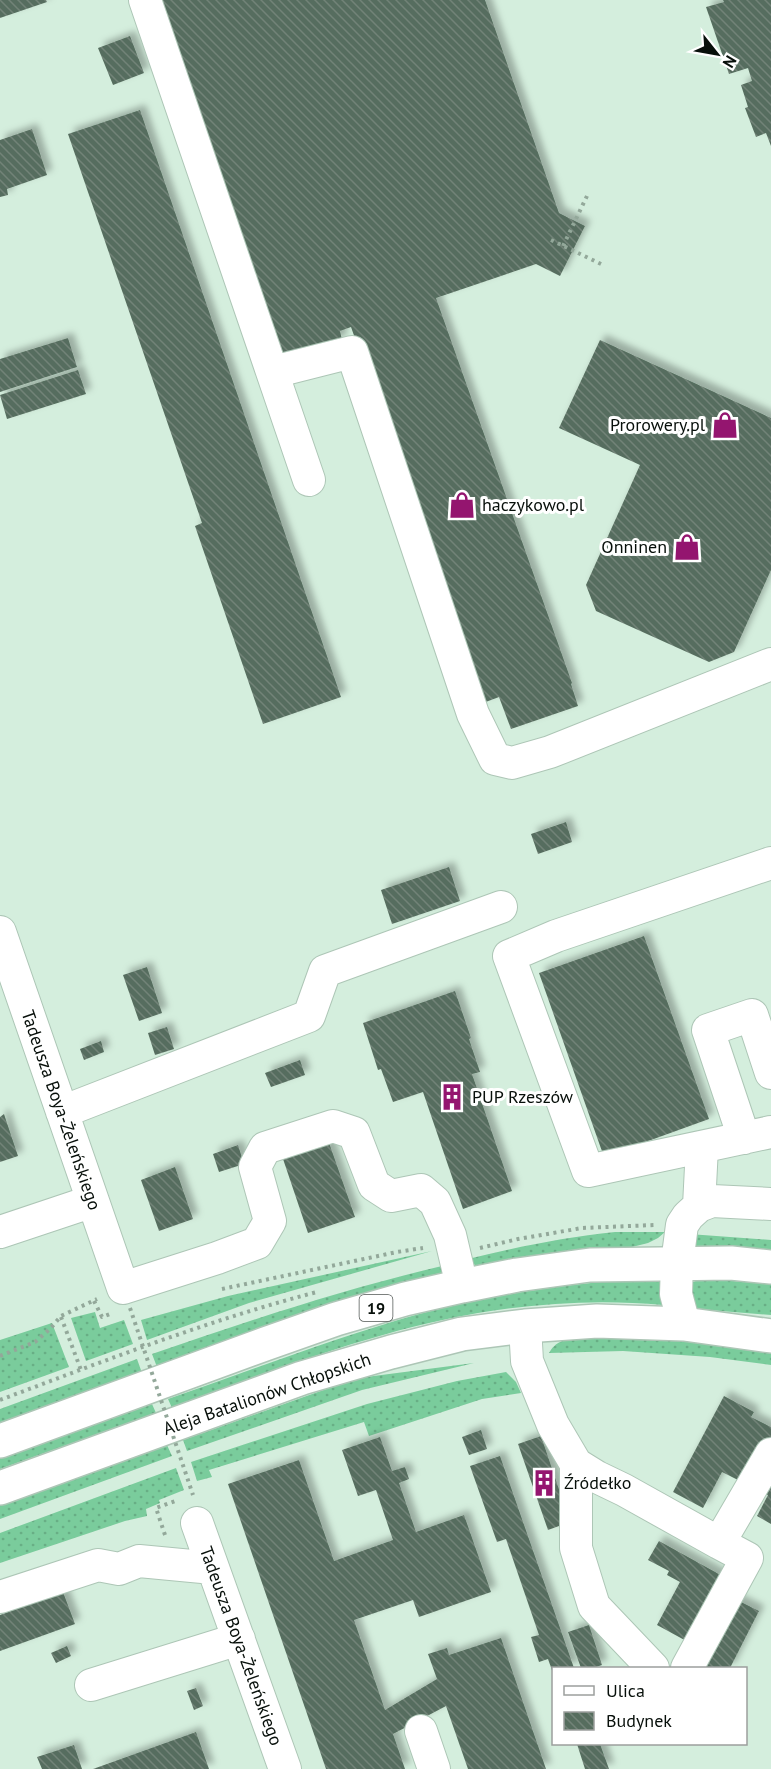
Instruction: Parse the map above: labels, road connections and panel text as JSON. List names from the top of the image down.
{
  "streets": {
    "main road": ["19", "Aleja Batalionów Chłopskich"],
    "street": ["Tadeusza Boya-Żeleńskiego"]
  },
  "places": {
    "shop": ["Prorowery.pl", "haczykowo.pl", "Onninen"],
    "building": ["PUP Rzeszów", "Źródełko"]
  },
  "legend": ["Ulica", "Budynek"],
  "north": "bottom right"
}
